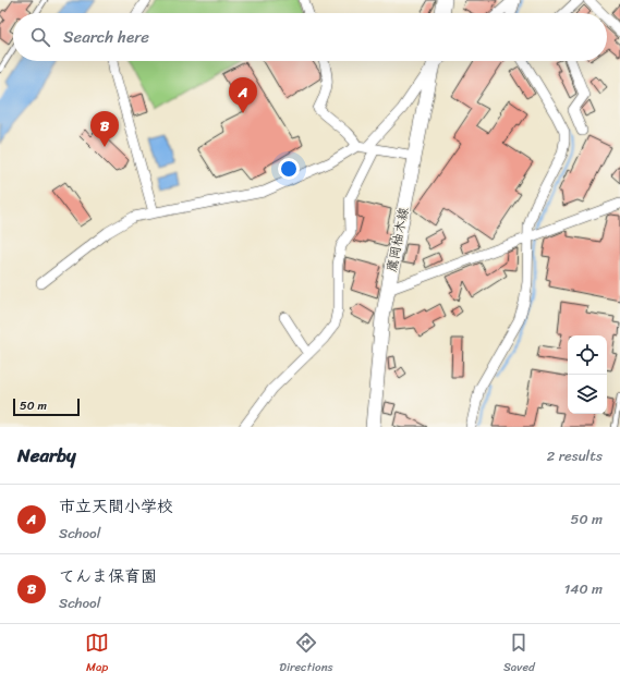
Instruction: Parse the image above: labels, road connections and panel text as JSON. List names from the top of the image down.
{
  "streets": {
    "main road": ["鷹岡柚木線"]
  },
  "scale_bar": "50 m",
  "page": {
    "search": "Search here",
    "pins": ["A", "B"],
    "scale": "50 m",
    "heading": ["Nearby", "2 results"],
    "list": [
      {
        "mark": "A",
        "name": "市立天間小学校",
        "note": "School",
        "value": "50 m"
      },
      {
        "mark": "B",
        "name": "てんま保育園",
        "note": "School",
        "value": "140 m"
      }
    ],
    "nav": ["Map", "Directions", "Saved"]
  }
}
